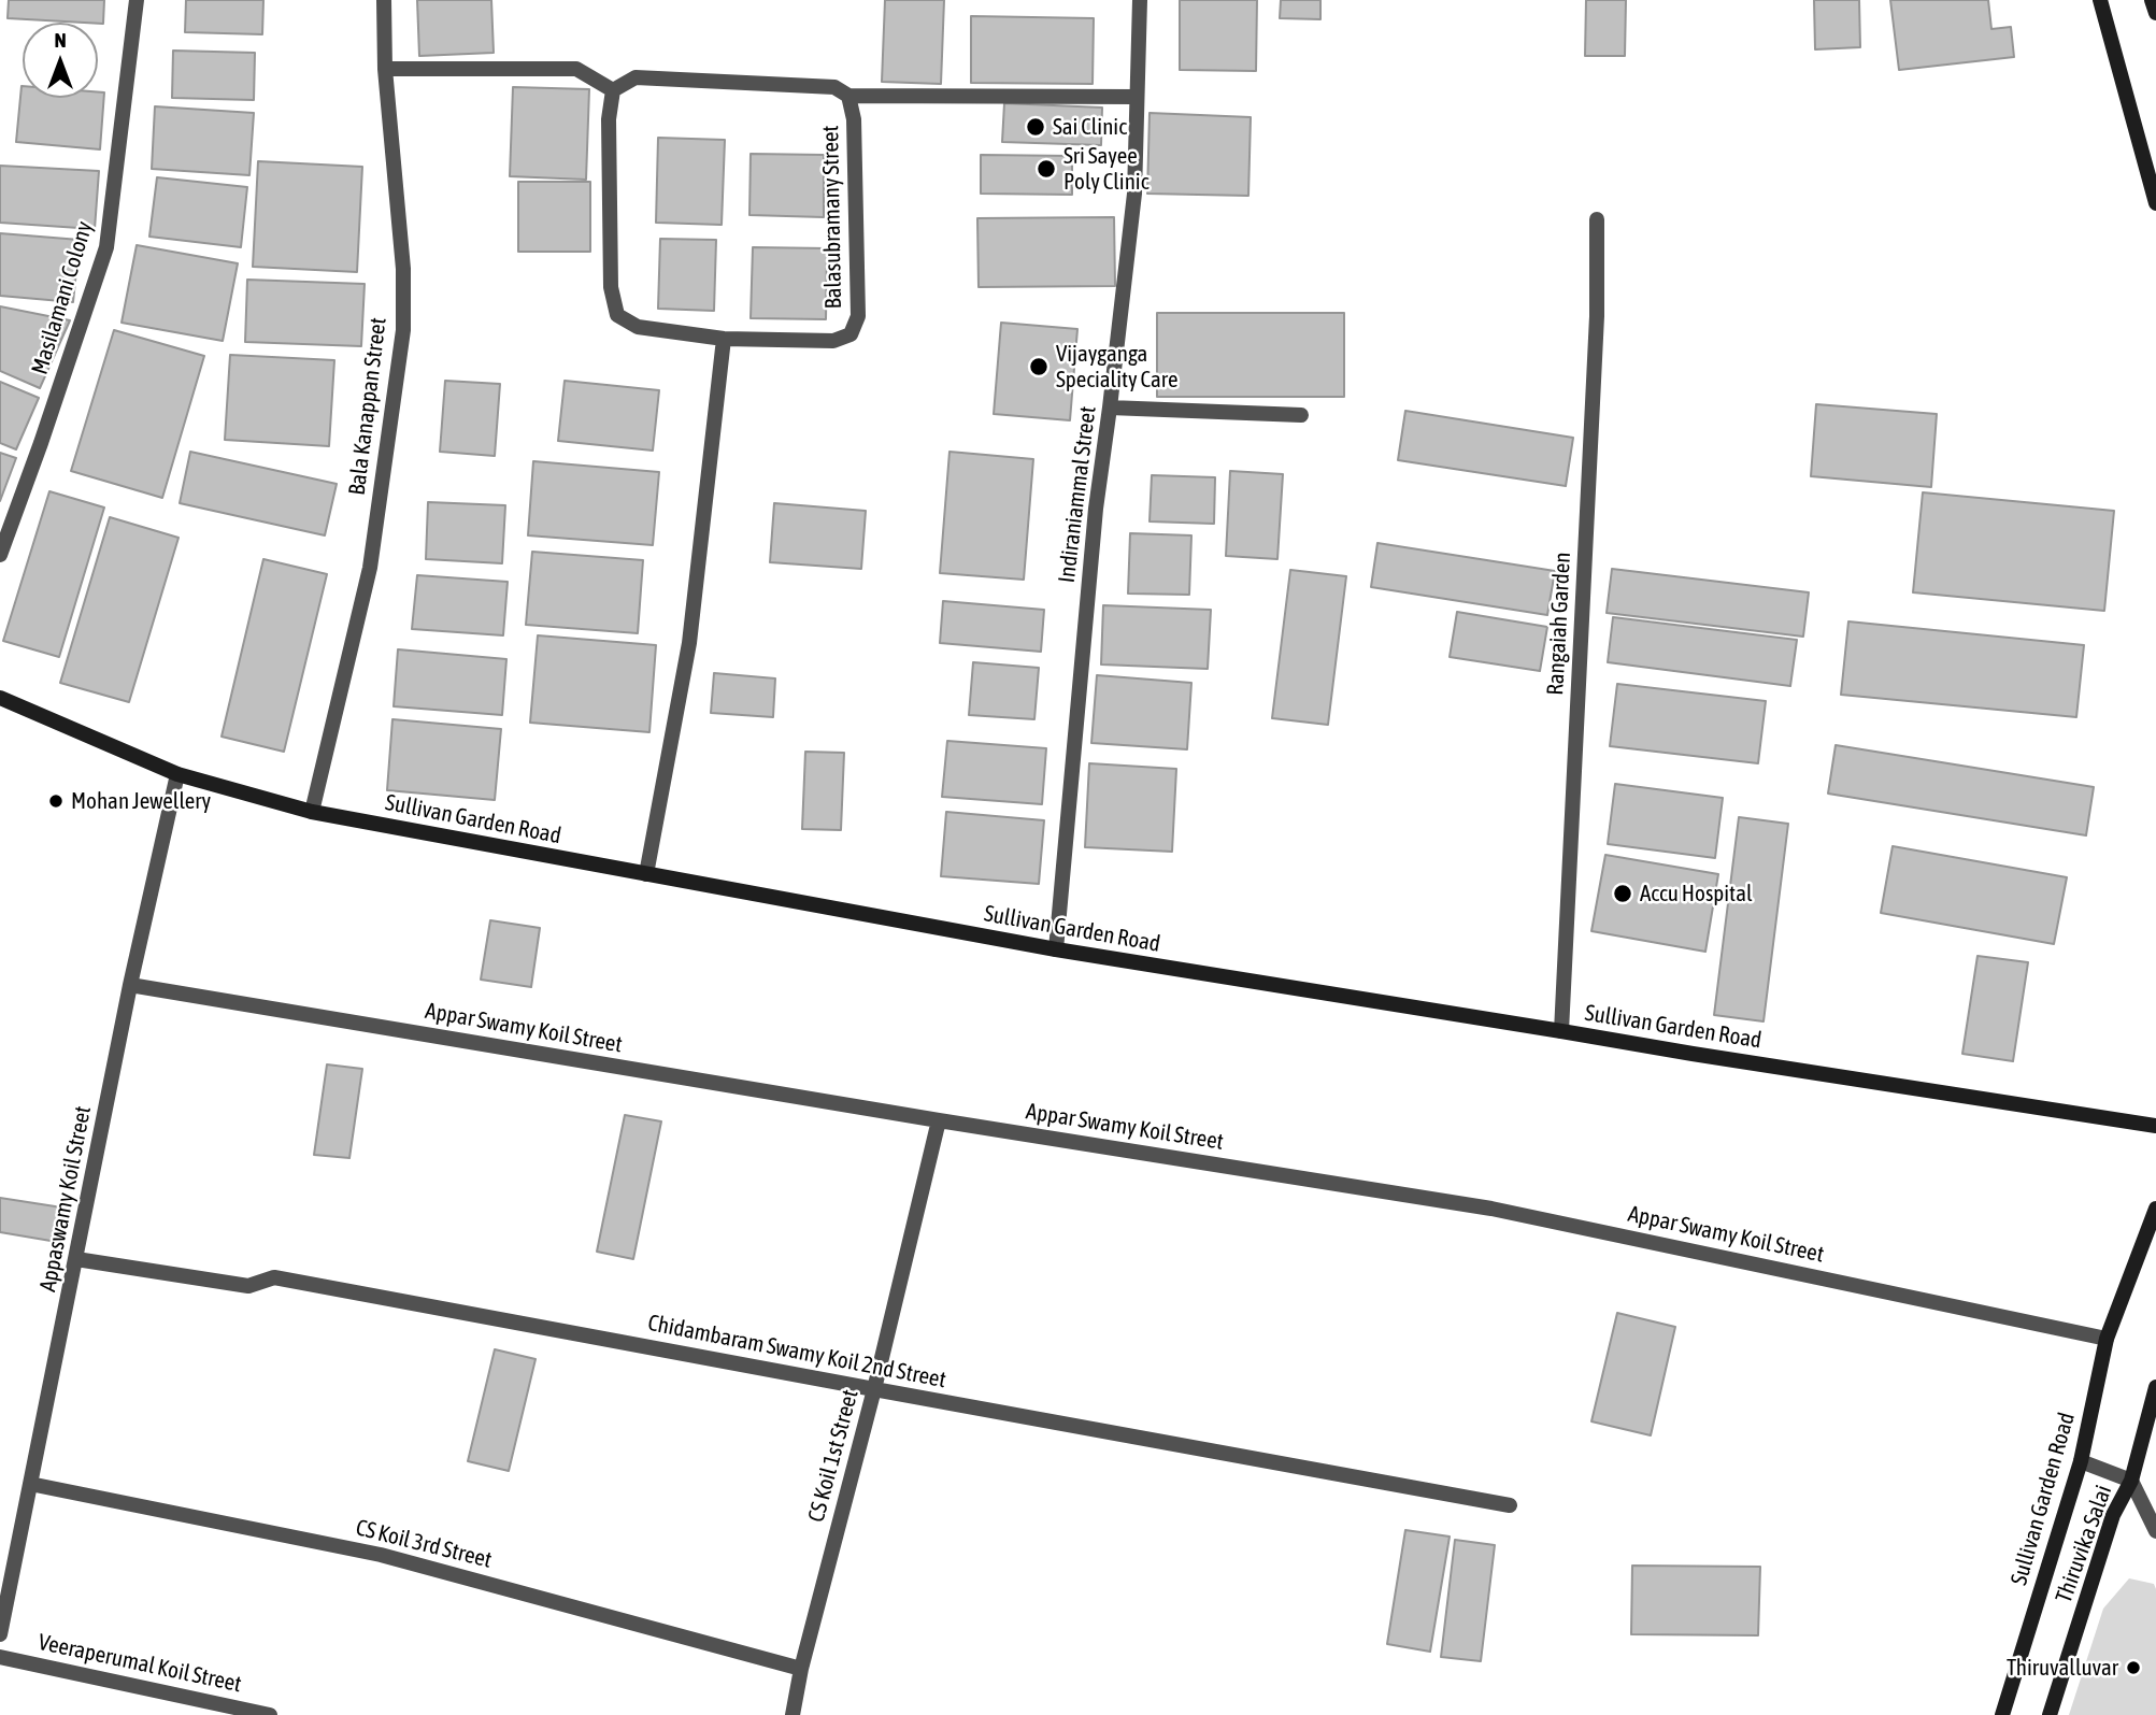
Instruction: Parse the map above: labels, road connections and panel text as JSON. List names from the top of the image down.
{
  "streets": {
    "main road": ["Sullivan Garden Road", "Thiruvika Salai"],
    "street": [
      "Balasubramany Street",
      "Masilamani Colony",
      "Bala Kanappan Street",
      "Indiraniammal Street",
      "Rangaiah Garden",
      "Appar Swamy Koil Street",
      "Appaswamy Koil Street",
      "Chidambaram Swamy Koil 2nd Street",
      "CS Koil 1st Street",
      "CS Koil 3rd Street",
      "Veeraperumal Koil Street"
    ]
  },
  "crossings": [
    ["Bala Kanappan Street", "Sullivan Garden Road"],
    ["Indiraniammal Street", "Sullivan Garden Road"],
    ["Rangaiah Garden", "Sullivan Garden Road"],
    ["Sullivan Garden Road", "Appar Swamy Koil Street"],
    ["Sullivan Garden Road", "Appaswamy Koil Street"],
    ["Appar Swamy Koil Street", "Appaswamy Koil Street"],
    ["Appar Swamy Koil Street", "CS Koil 1st Street"],
    ["Appaswamy Koil Street", "Chidambaram Swamy Koil 2nd Street"],
    ["Appaswamy Koil Street", "CS Koil 3rd Street"],
    ["Chidambaram Swamy Koil 2nd Street", "CS Koil 1st Street"],
    ["CS Koil 1st Street", "CS Koil 3rd Street"]
  ],
  "places": [
    "Sai Clinic",
    "Sri Sayee Poly Clinic",
    "Vijayganga Speciality Care",
    "Mohan Jewellery",
    "Accu Hospital",
    "Thiruvalluvar"
  ],
  "north": "top"
}
